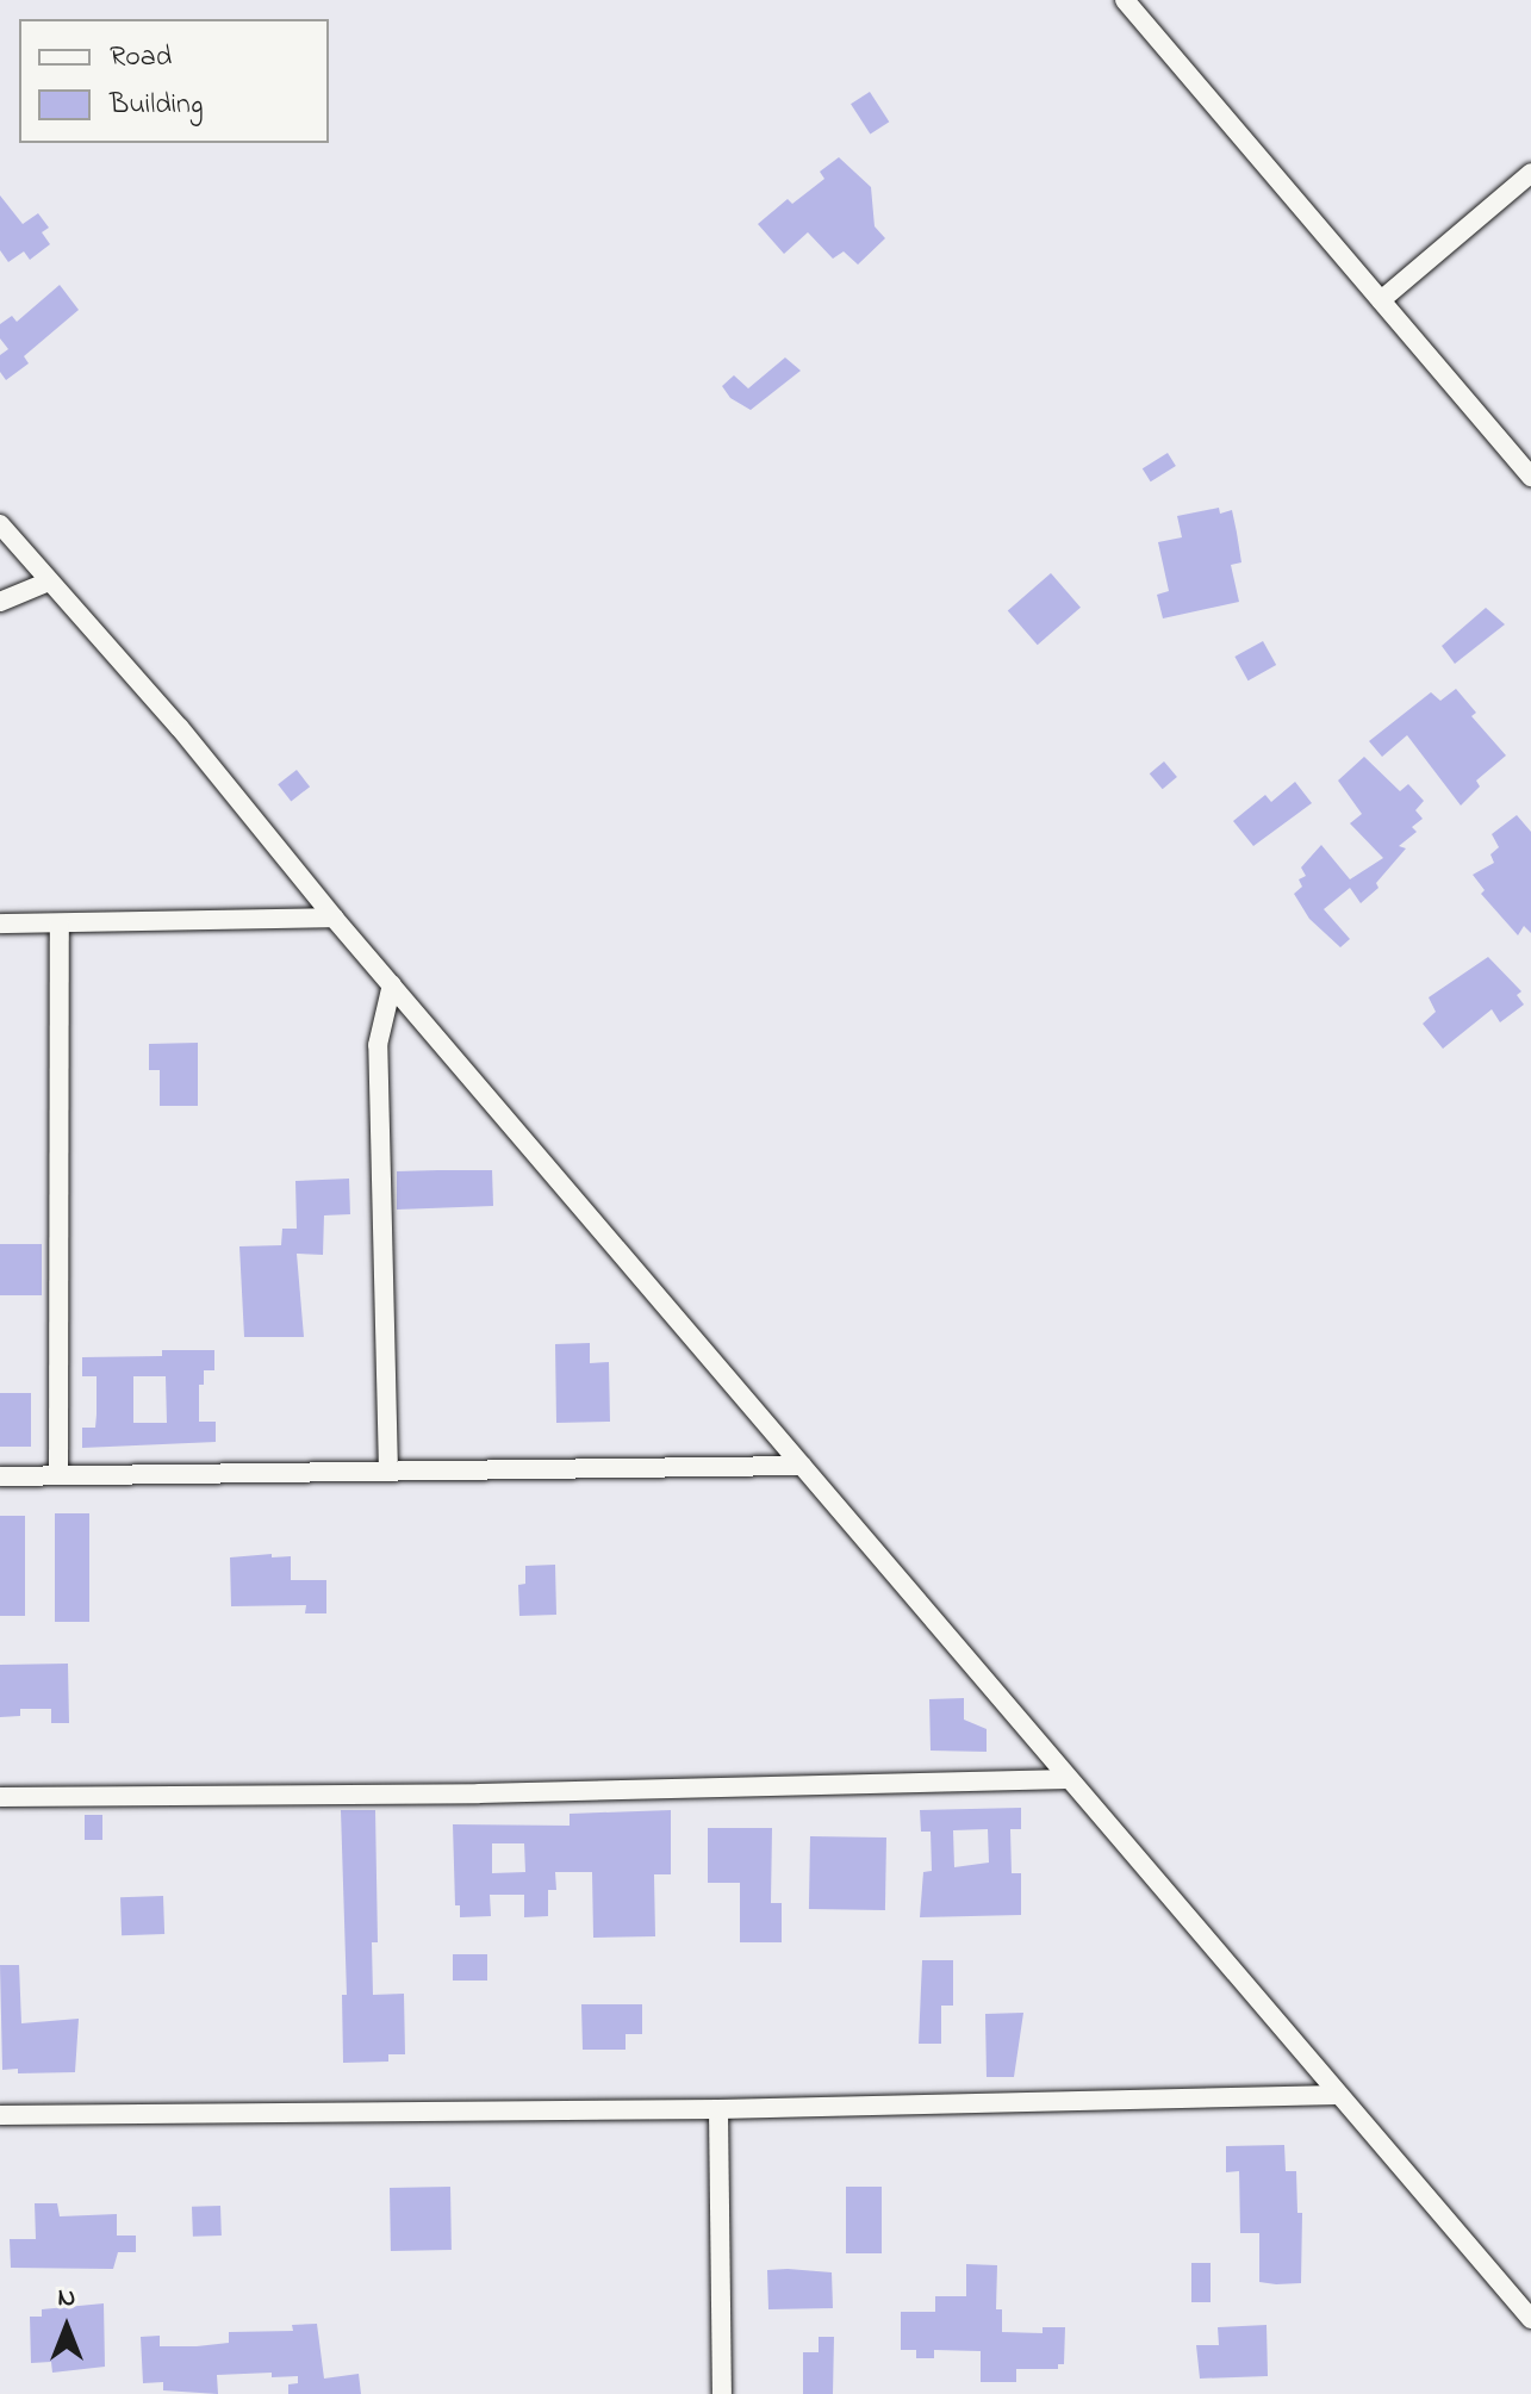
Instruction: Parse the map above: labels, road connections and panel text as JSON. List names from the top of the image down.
{
  "legend": ["Road", "Building"],
  "north": "top"
}
